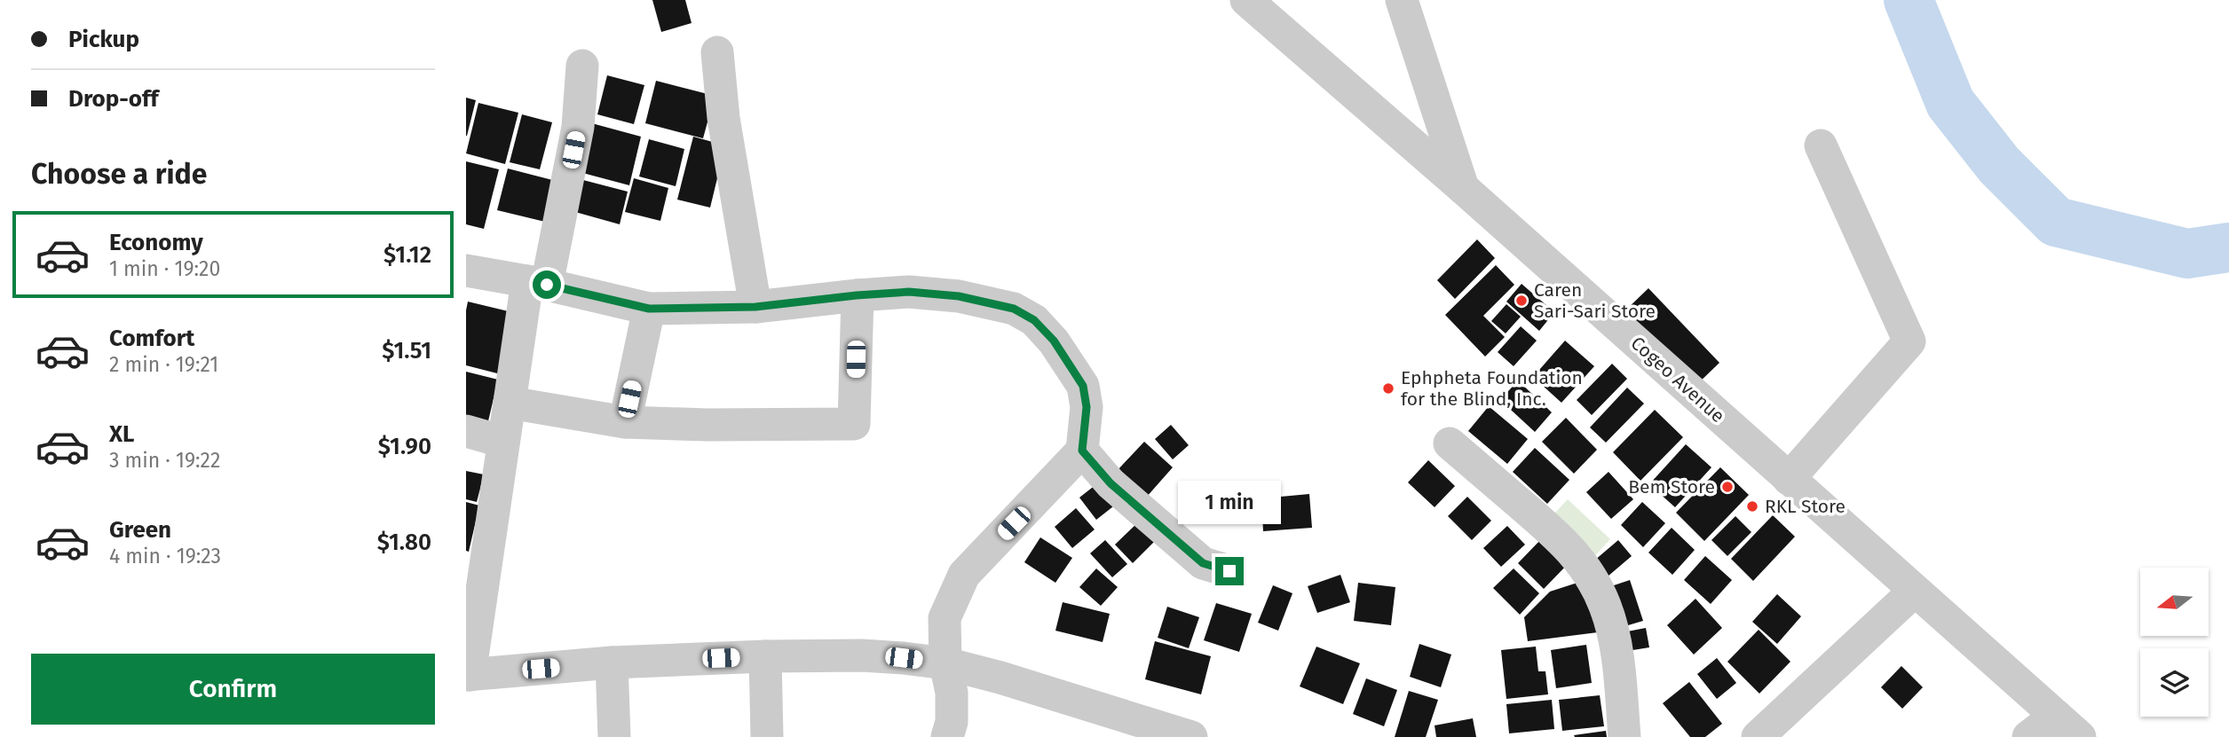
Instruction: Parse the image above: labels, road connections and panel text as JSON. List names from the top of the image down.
{
  "streets": {
    "street": ["Cogeo Avenue"]
  },
  "places": [
    "Caren Sari-Sari Store",
    "Ephpheta Foundation for the Blind, Inc.",
    "Bem Store",
    "RKL Store"
  ],
  "north": "left",
  "page": {
    "banner": ["Pickup", "Drop-off"],
    "heading": "Choose a ride",
    "list": [
      {
        "name": "Economy",
        "note": "1 min · 19:20",
        "value": "$1.12"
      },
      {
        "name": "Comfort",
        "note": "2 min · 19:21",
        "value": "$1.51"
      },
      {
        "name": "XL",
        "note": "3 min · 19:22",
        "value": "$1.90"
      },
      {
        "name": "Green",
        "note": "4 min · 19:23",
        "value": "$1.80"
      }
    ],
    "bubble": "1 min",
    "buttons": "Confirm"
  }
}
